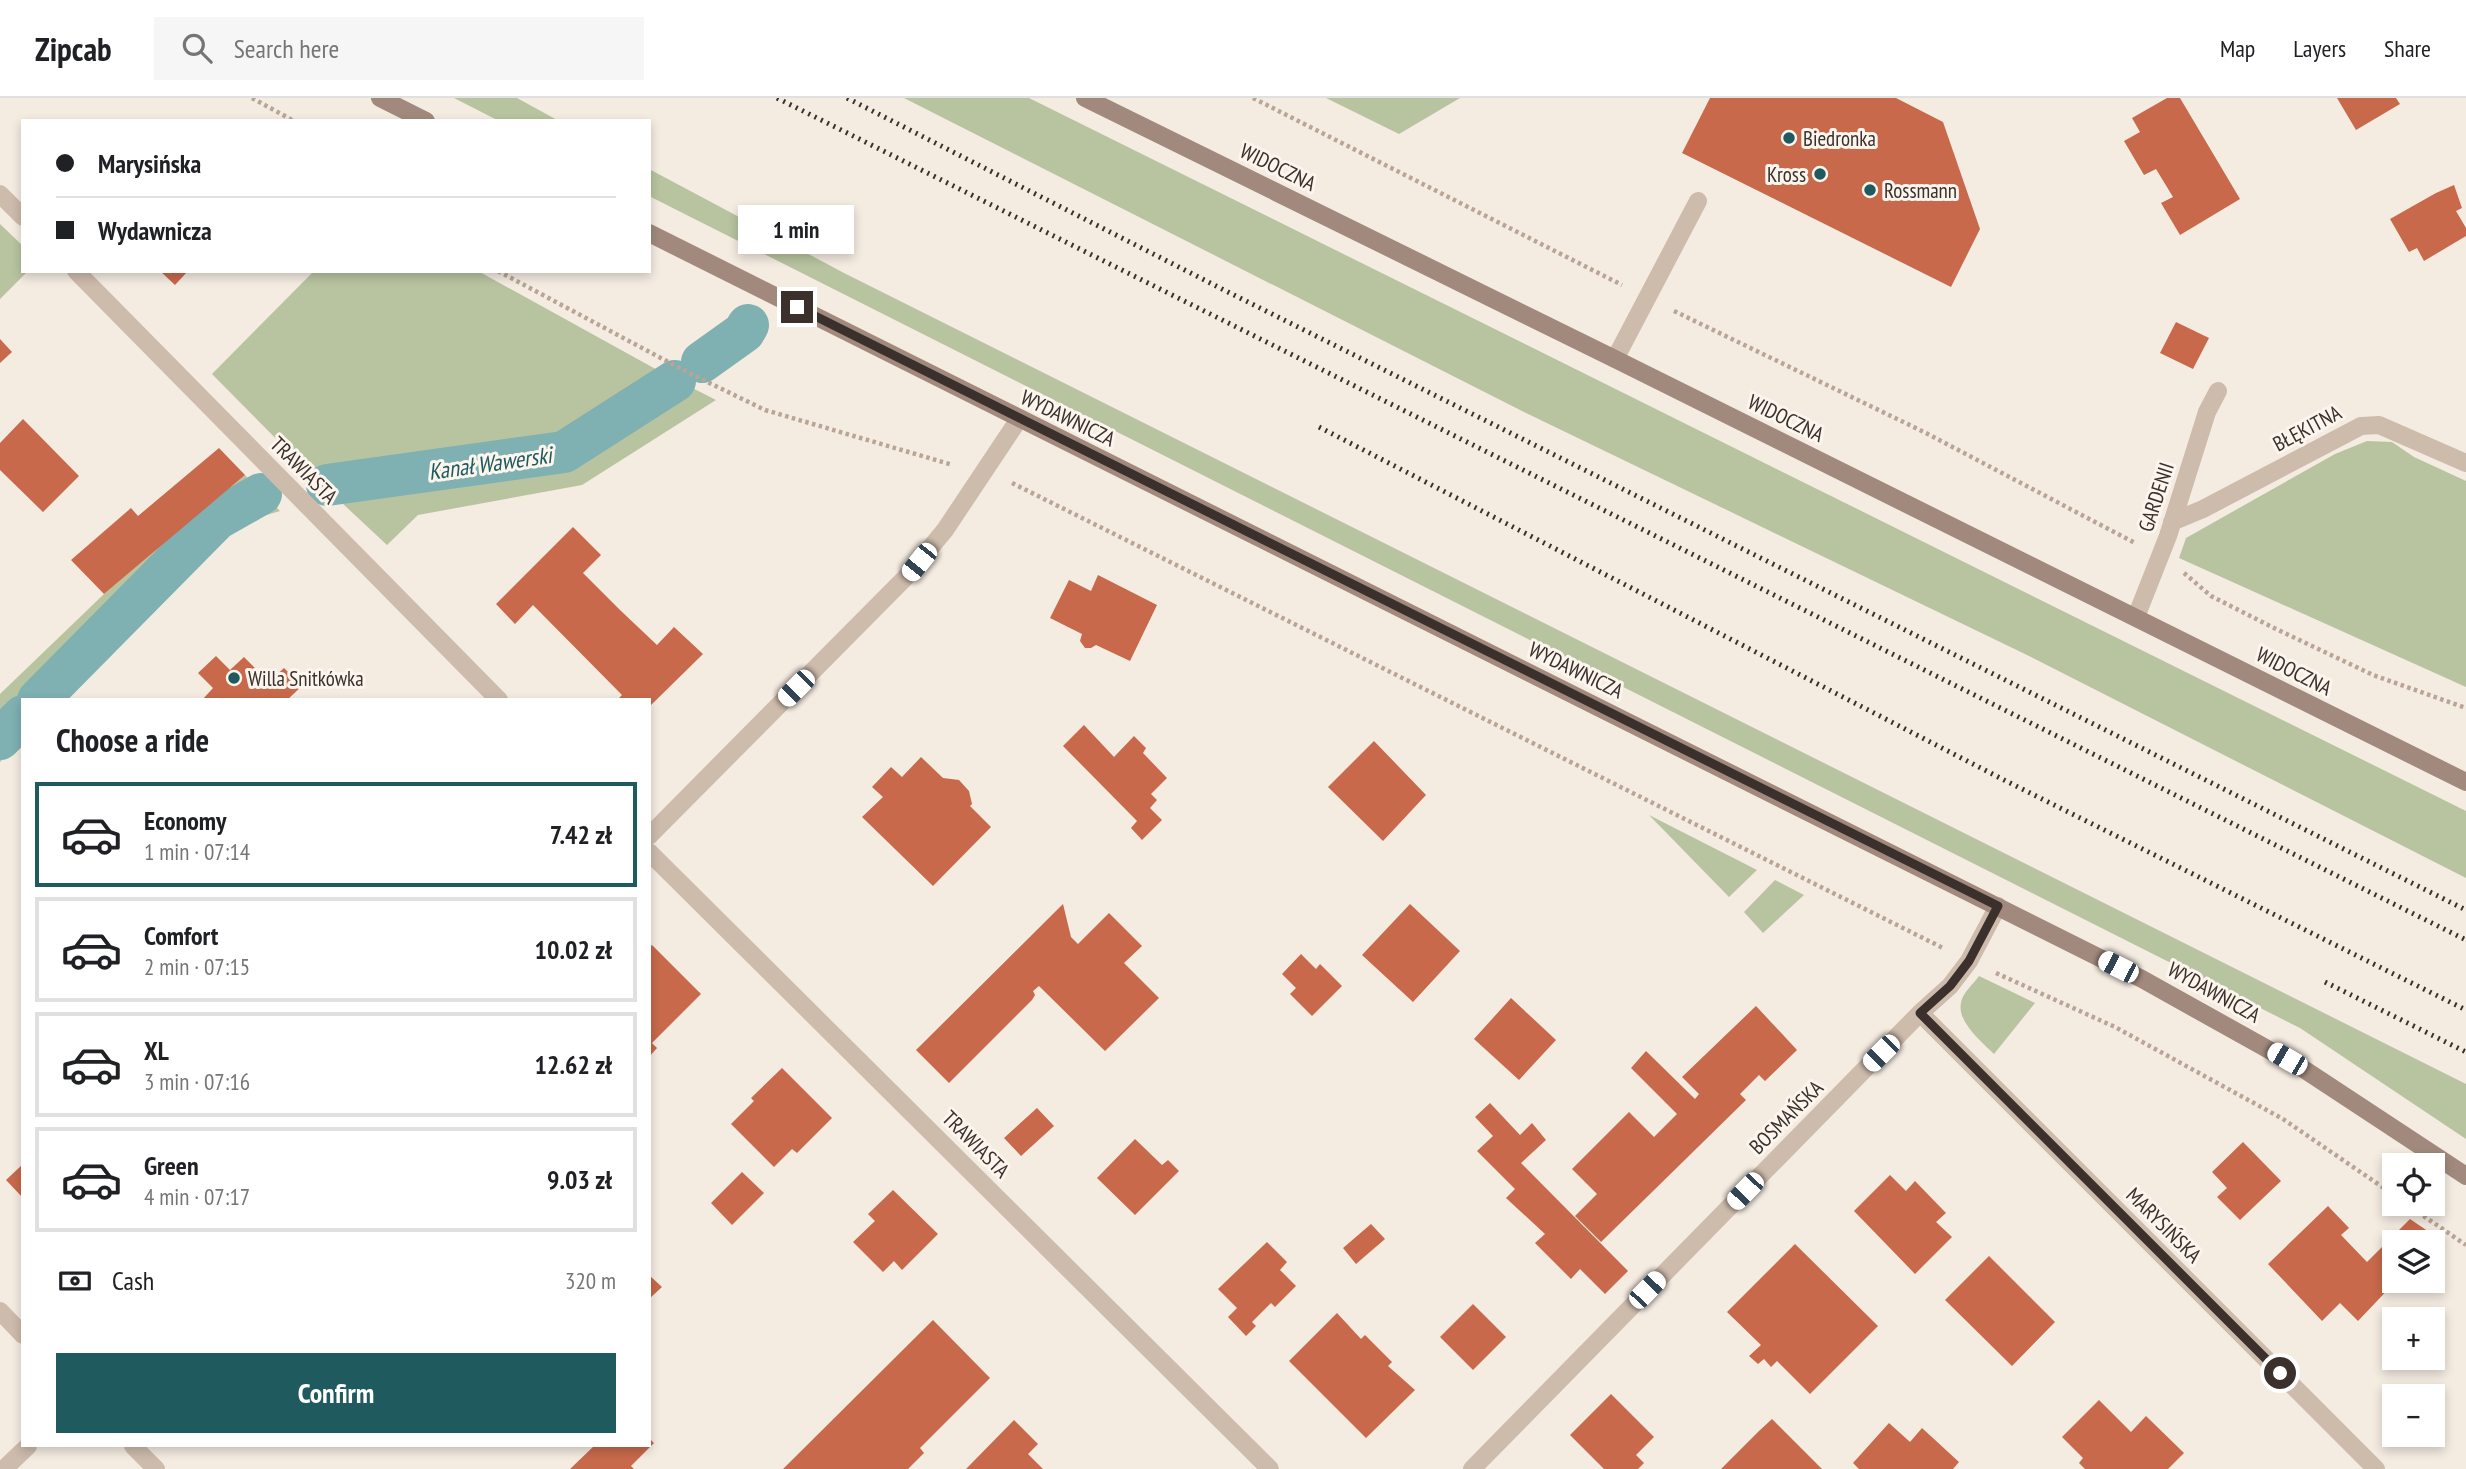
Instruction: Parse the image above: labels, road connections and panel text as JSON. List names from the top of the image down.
{
  "streets": {
    "main road": ["WIDOCZNA", "WYDAWNICZA"],
    "street": [
      "BŁĘKITNA",
      "TRAWIASTA",
      "GARDENII",
      "BOSMAŃSKA",
      "MARYSIŃSKA"
    ]
  },
  "crossings": [
    ["WIDOCZNA", "GARDENII"],
    ["WYDAWNICZA", "BOSMAŃSKA"],
    ["BŁĘKITNA", "GARDENII"],
    ["BOSMAŃSKA", "MARYSIŃSKA"]
  ],
  "water": ["Kanał Wawerski"],
  "places": [
    "Biedronka",
    "Kross",
    "Rossmann",
    "Willa Snitkówka"
  ],
  "page": {
    "header": "Zipcab",
    "search": "Search here",
    "nav": ["Map", "Layers", "Share"],
    "banner": ["Marysińska", "Wydawnicza"],
    "bubble": "1 min",
    "heading": "Choose a ride",
    "list": [
      {
        "name": "Economy",
        "note": "1 min · 07:14",
        "value": "7.42 zł"
      },
      {
        "name": "Comfort",
        "note": "2 min · 07:15",
        "value": "10.02 zł"
      },
      {
        "name": "XL",
        "note": "3 min · 07:16",
        "value": "12.62 zł"
      },
      {
        "name": "Green",
        "note": "4 min · 07:17",
        "value": "9.03 zł"
      }
    ],
    "map_buttons": ["+", "−"],
    "pay": ["Cash", "320 m"],
    "buttons": "Confirm"
  }
}
